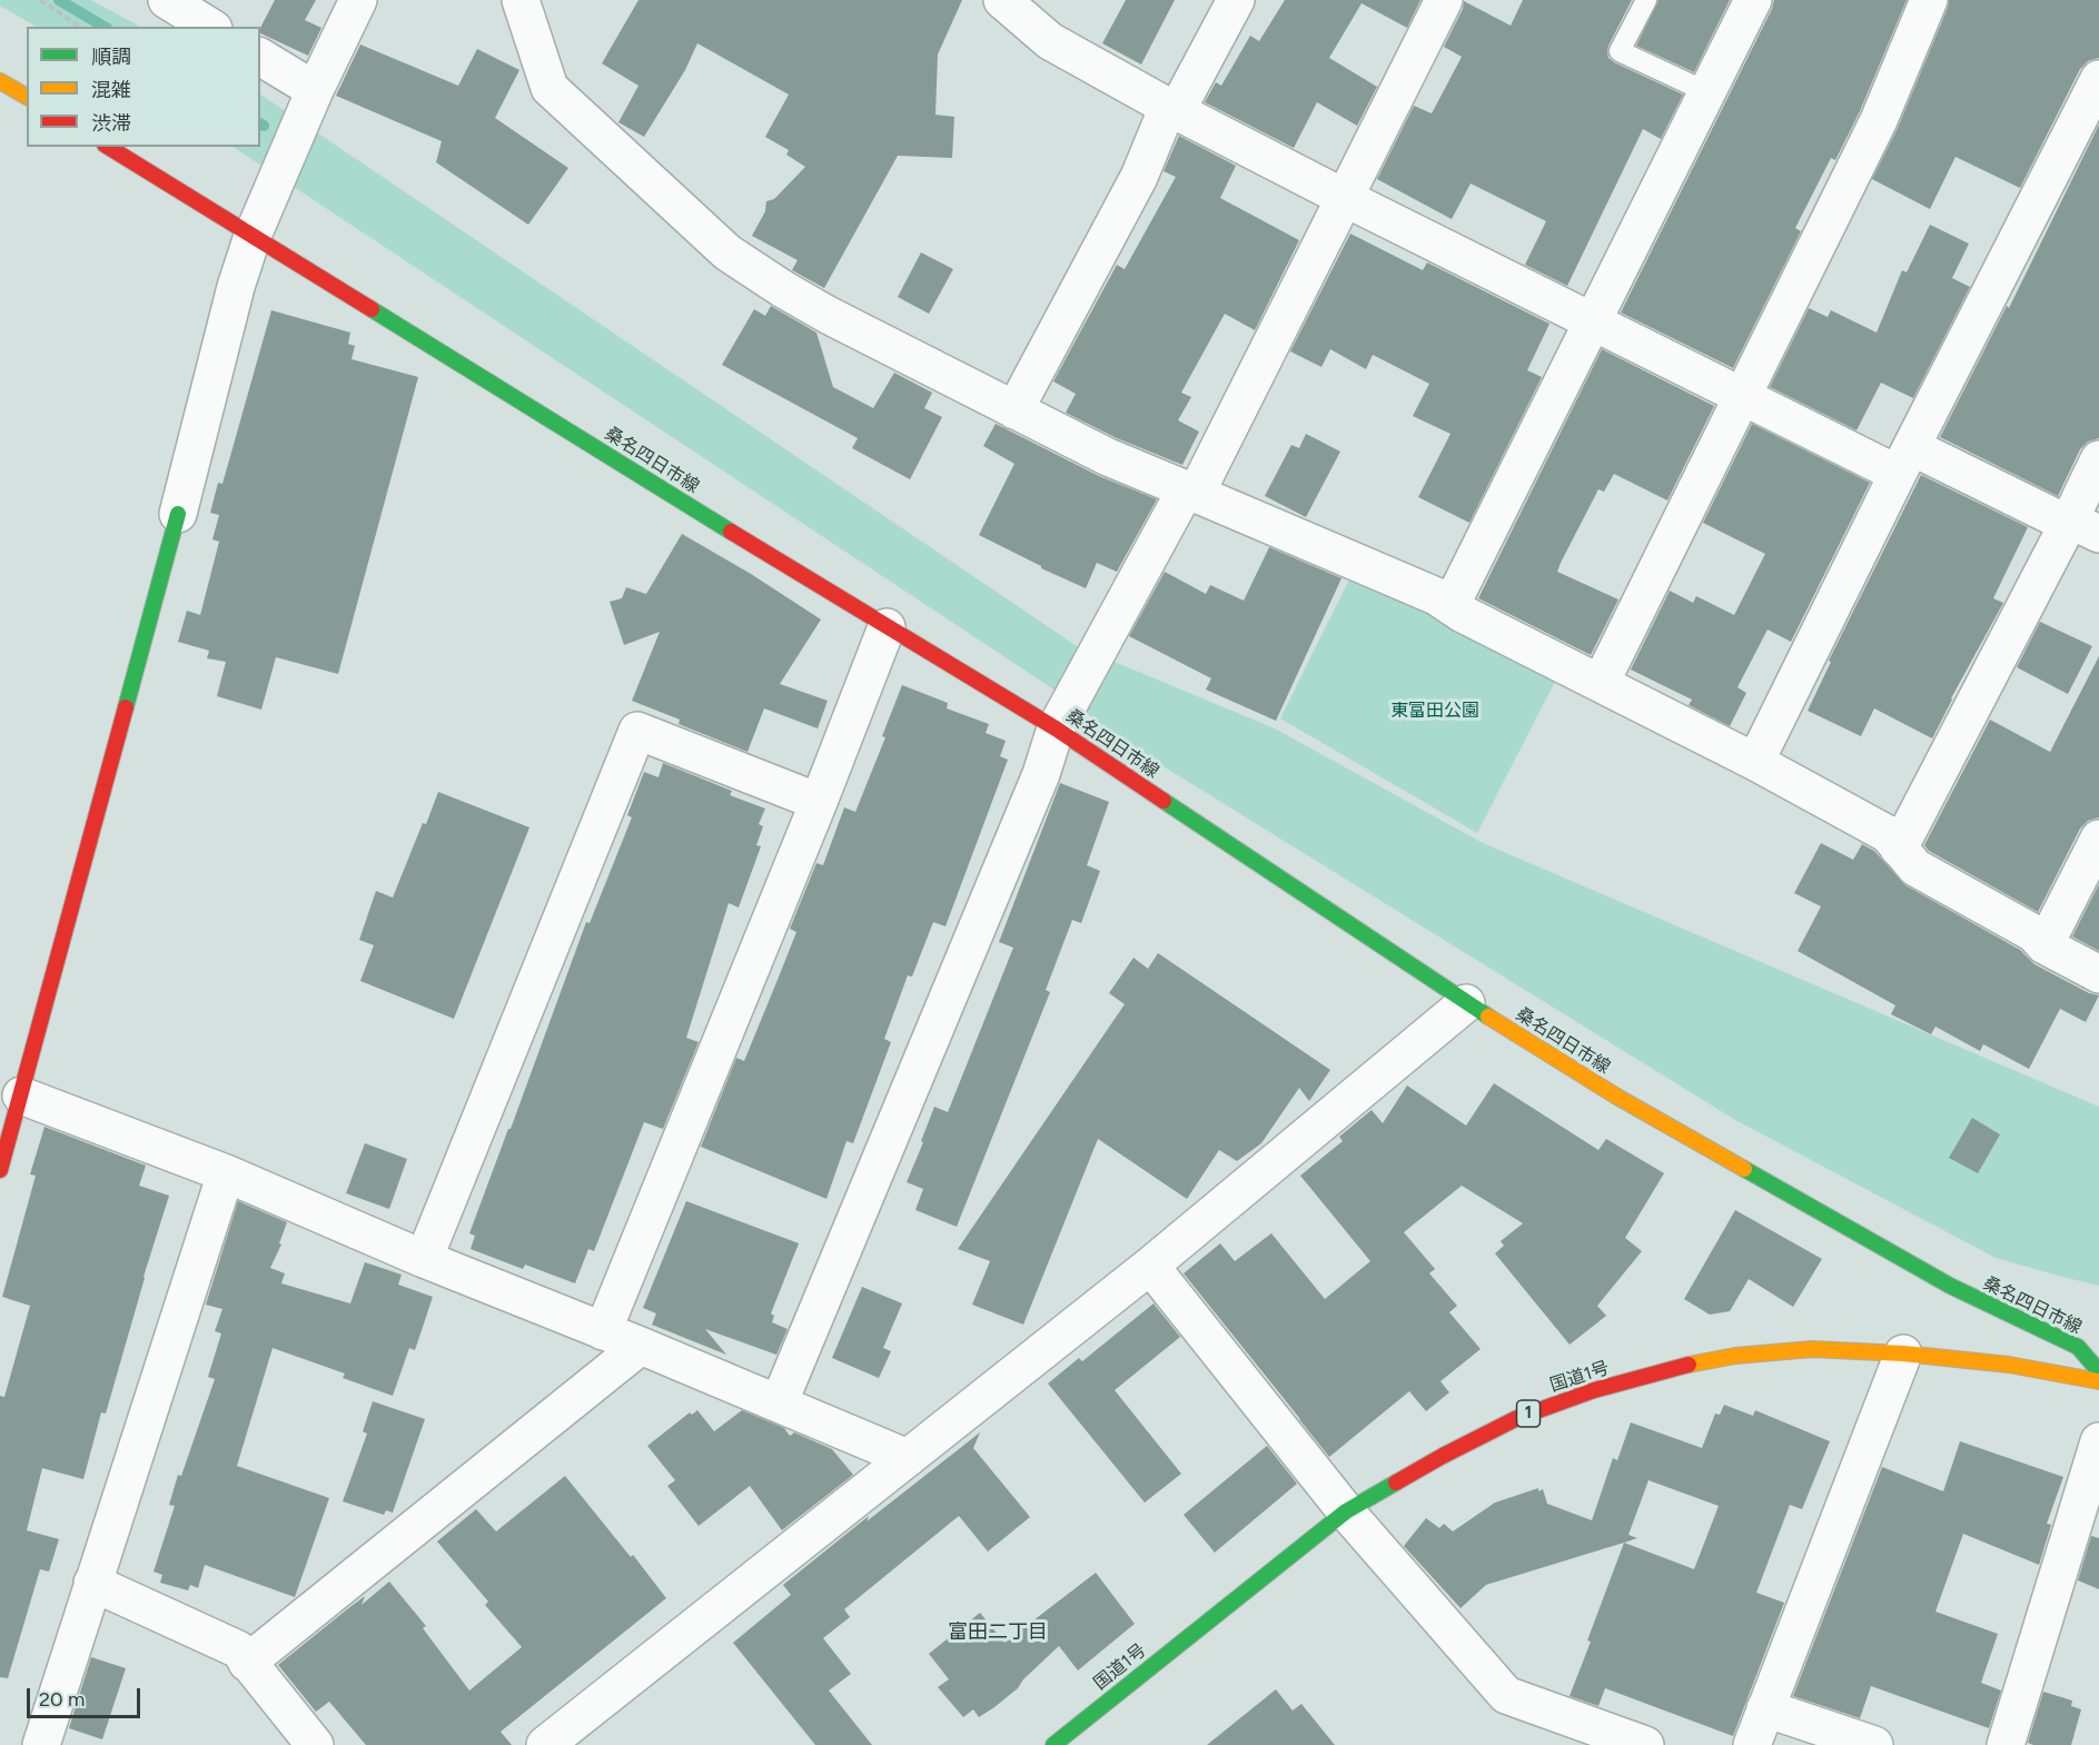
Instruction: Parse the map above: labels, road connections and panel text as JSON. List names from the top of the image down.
{
  "streets": {
    "main road": ["桑名四日市線", "国道1号", "1"]
  },
  "districts": ["富田二丁目"],
  "parks": ["東富田公園"],
  "legend": ["順調", "混雑", "渋滞"],
  "scale_bar": "20 m"
}
